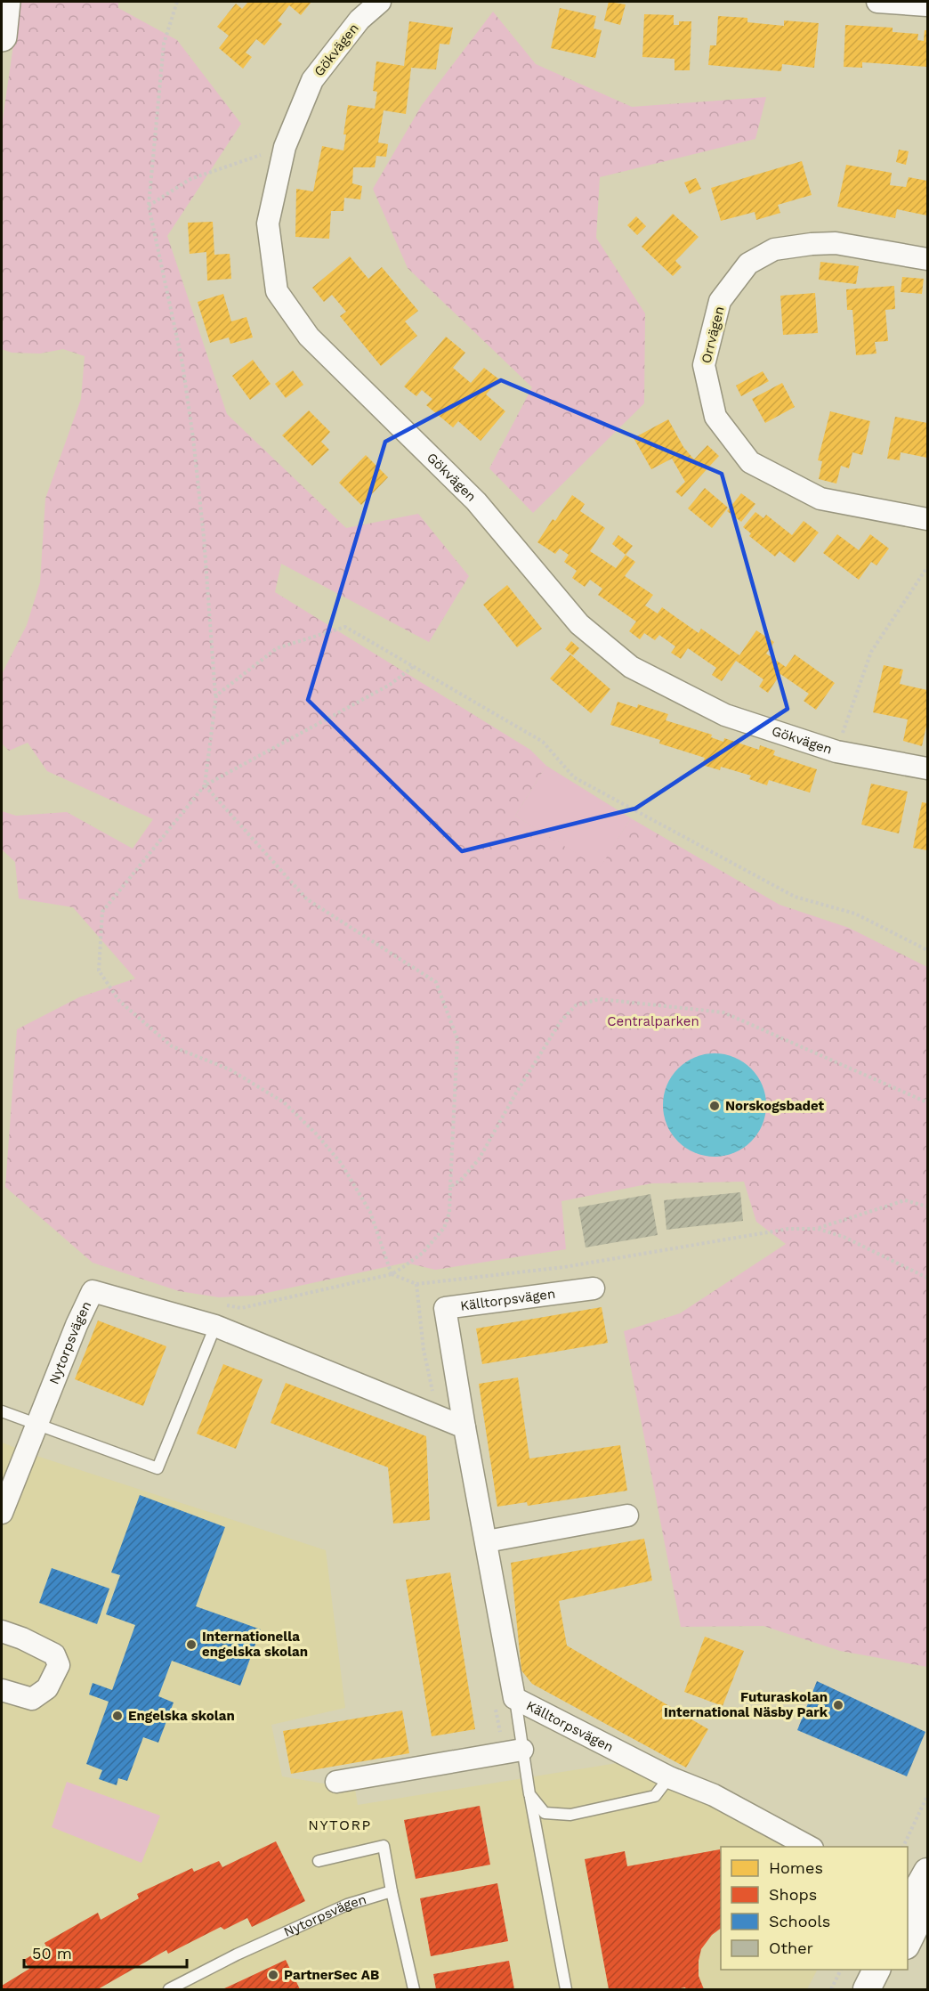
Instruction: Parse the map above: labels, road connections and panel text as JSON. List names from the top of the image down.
{
  "streets": {
    "street": [
      "Gökvägen",
      "Orrvägen",
      "Källtorpsvägen",
      "Nytorpsvägen"
    ]
  },
  "districts": ["NYTORP"],
  "parks": ["Centralparken"],
  "places": [
    "Norskogsbadet",
    "Internationella engelska skolan",
    "Futuraskolan International Näsby Park",
    "Engelska skolan",
    "PartnerSec AB"
  ],
  "legend": [
    "Homes",
    "Shops",
    "Schools",
    "Other"
  ],
  "scale_bar": "50 m"
}
